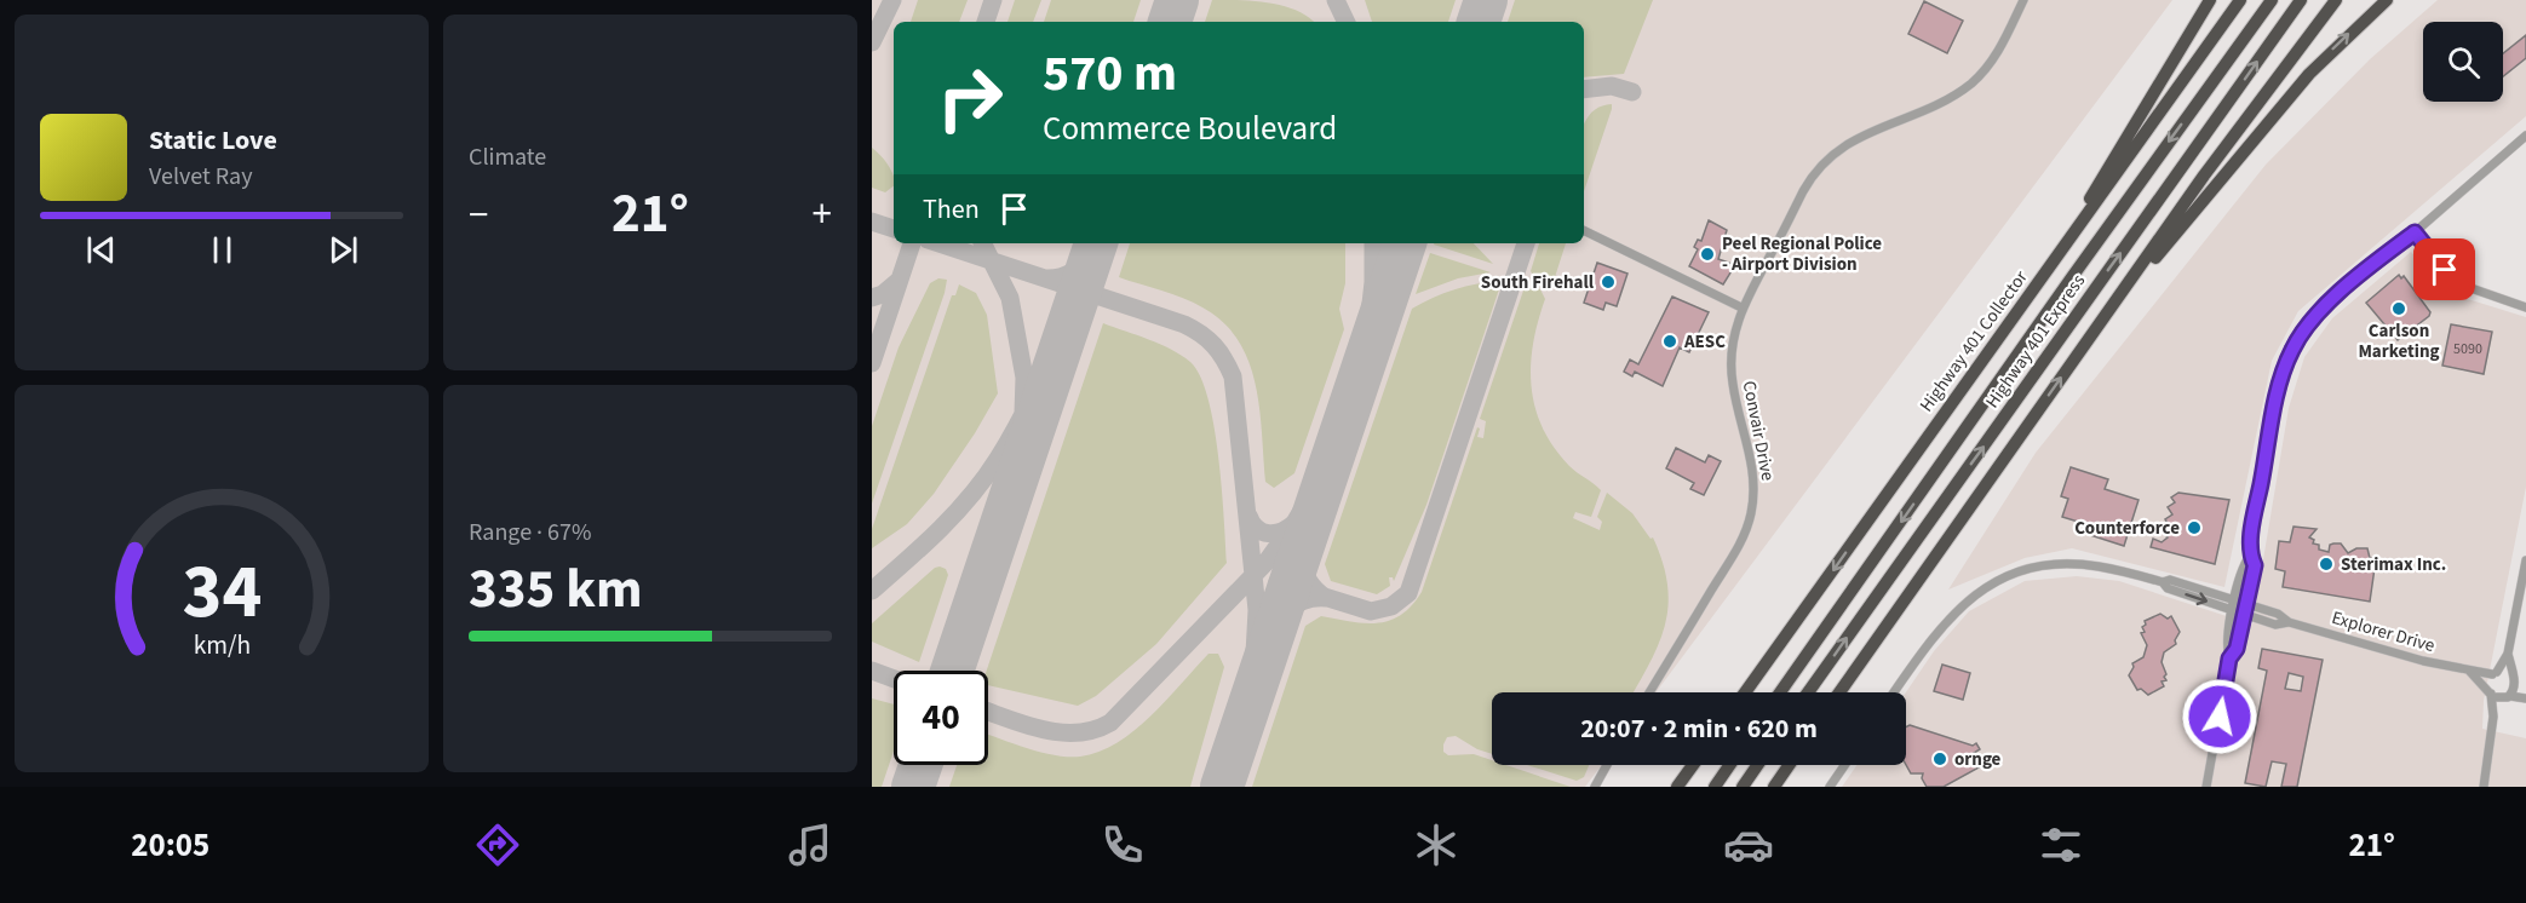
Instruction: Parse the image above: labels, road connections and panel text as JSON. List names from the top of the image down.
{
  "streets": {
    "highway": ["Highway 401 Collector", "Highway 401 Express"],
    "street": ["Convair Drive", "Explorer Drive"]
  },
  "places": [
    "Peel Regional Police - Airport Division",
    "South Firehall",
    "Carlson Marketing",
    "AESC",
    "Counterforce",
    "Sterimax Inc.",
    "ornge"
  ],
  "house_numbers": ["5090"],
  "page": {
    "tile": [
      "Climate",
      ["Range · 67%", "335 km"]
    ],
    "turn": ["570 m", "Commerce Boulevard"],
    "song": ["Static Love", "Velvet Ray"],
    "then": "Then",
    "heat": ["−", "21°", "+"],
    "limit": "40",
    "trip": "20:07 · 2 min · 620 m",
    "tabs": ["20:05", "21°"],
    "gauge": ["34", "km/h"]
  }
}
